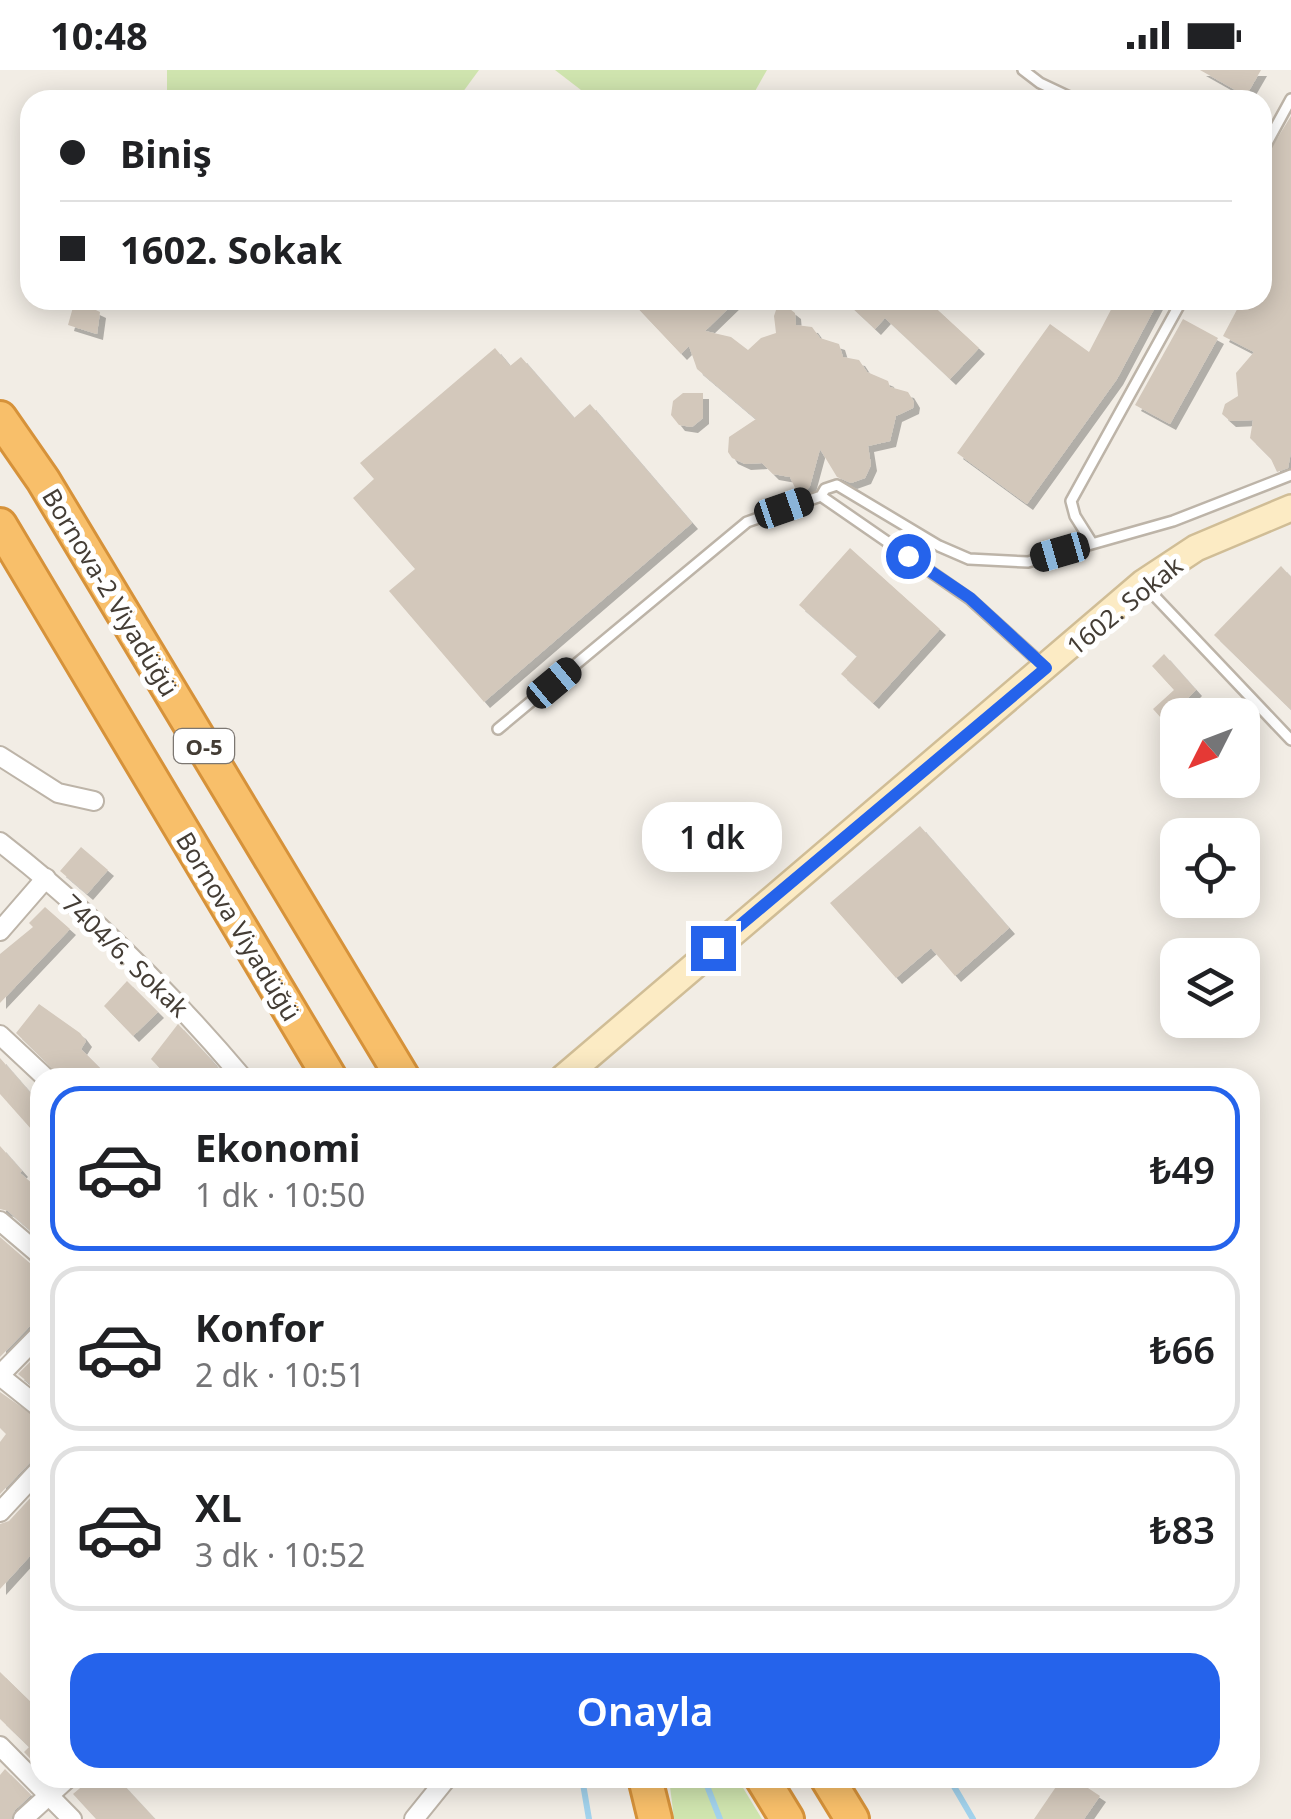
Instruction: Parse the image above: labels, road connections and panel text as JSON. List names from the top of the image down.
{
  "streets": {
    "highway": ["Bornova-2 Viyadüğü", "O-5", "Bornova Viyadüğü"],
    "street": ["1602. Sokak", "7404/6. Sokak"]
  },
  "north": "bottom left",
  "page": {
    "status": "10:48",
    "banner": ["Biniş", "1602. Sokak"],
    "bubble": "1 dk",
    "list": [
      {
        "name": "Ekonomi",
        "note": "1 dk · 10:50",
        "value": "₺49"
      },
      {
        "name": "Konfor",
        "note": "2 dk · 10:51",
        "value": "₺66"
      },
      {
        "name": "XL",
        "note": "3 dk · 10:52",
        "value": "₺83"
      }
    ],
    "buttons": "Onayla"
  }
}
